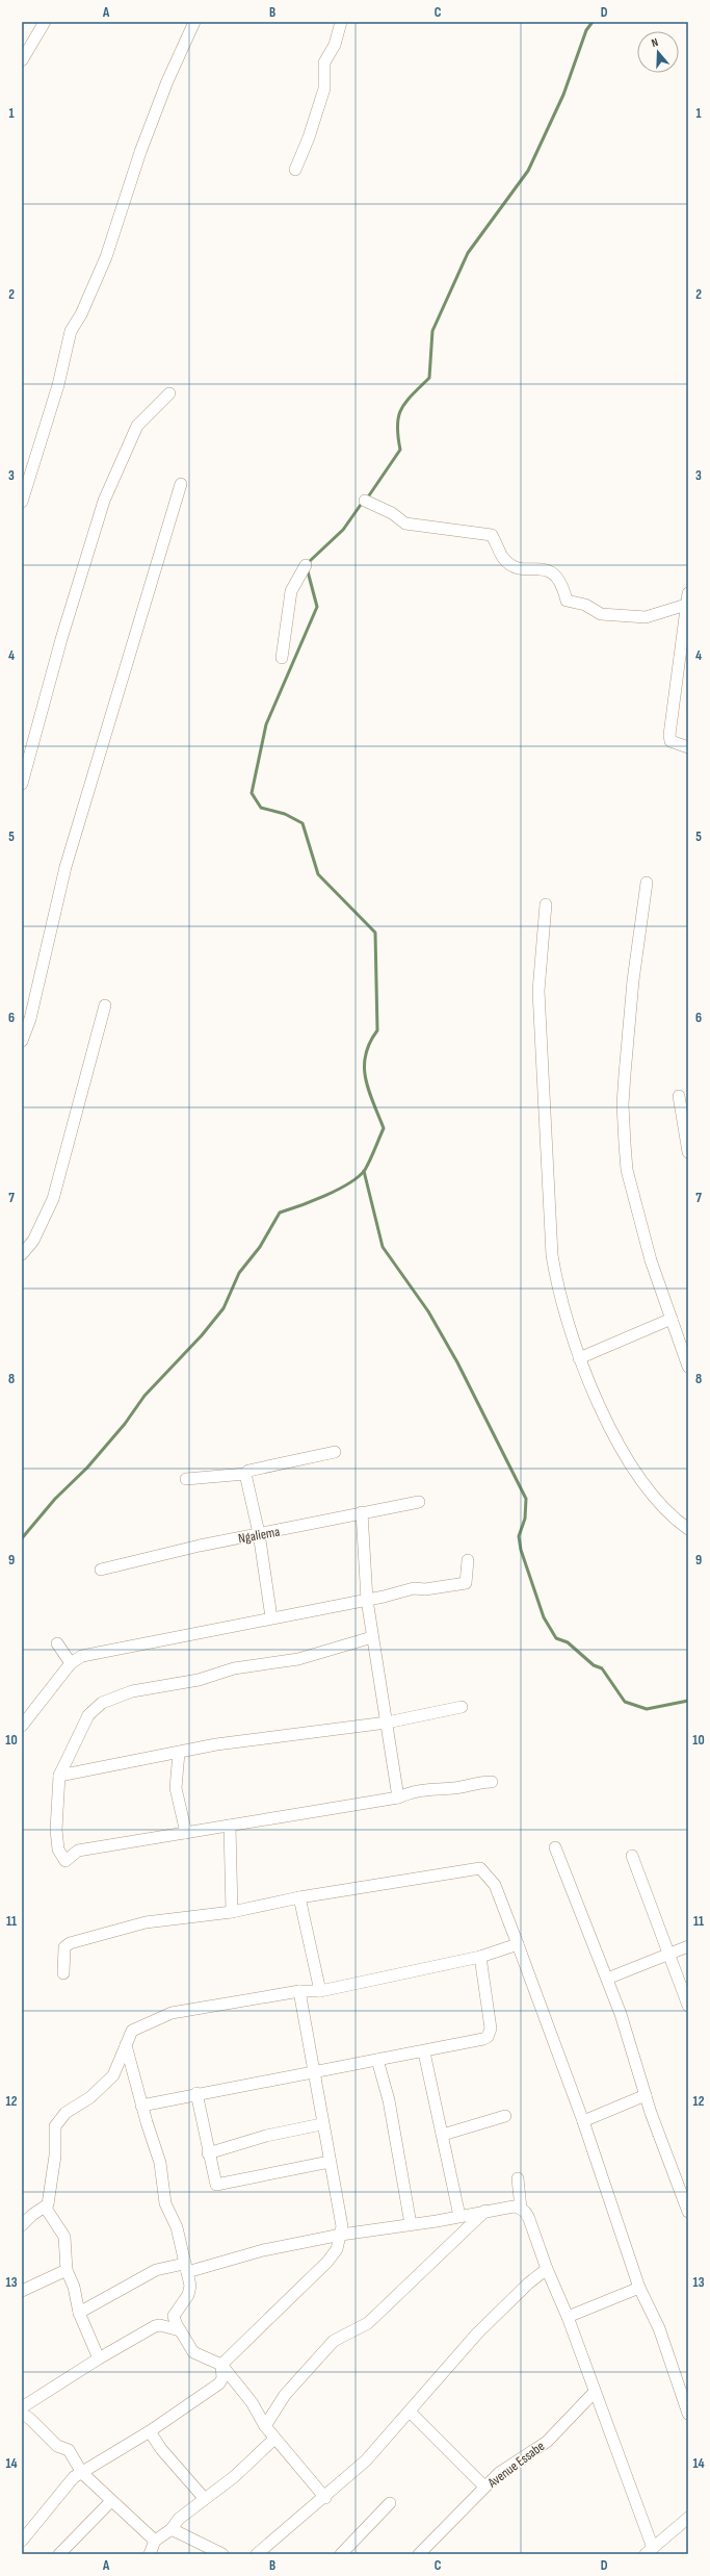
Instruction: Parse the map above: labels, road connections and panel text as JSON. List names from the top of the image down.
{
  "streets": {
    "street": ["Ngaliema", "Avenue Essabe"]
  },
  "north": "top",
  "grid": {
    "columns": [
      "A",
      "B",
      "C",
      "D"
    ],
    "rows": [
      "1",
      "2",
      "3",
      "4",
      "5",
      "6",
      "7",
      "8",
      "9",
      "10",
      "11",
      "12",
      "13",
      "14"
    ]
  }
}
